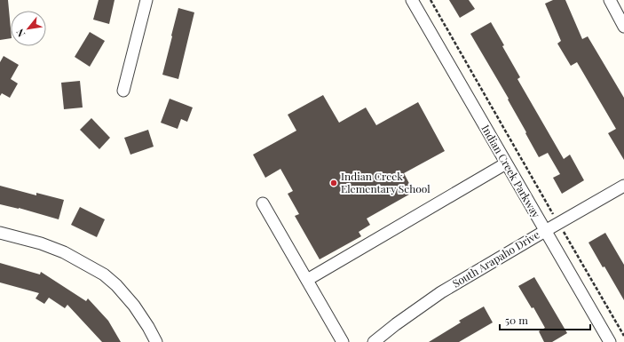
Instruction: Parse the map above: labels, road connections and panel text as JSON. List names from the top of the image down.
{
  "streets": {
    "street": ["Indian Creek Parkway", "South Arapaho Drive"]
  },
  "crossings": [
    ["Indian Creek Parkway", "South Arapaho Drive"]
  ],
  "places": ["Indian Creek Elementary School"],
  "scale_bar": "50 m",
  "north": "bottom left"
}
